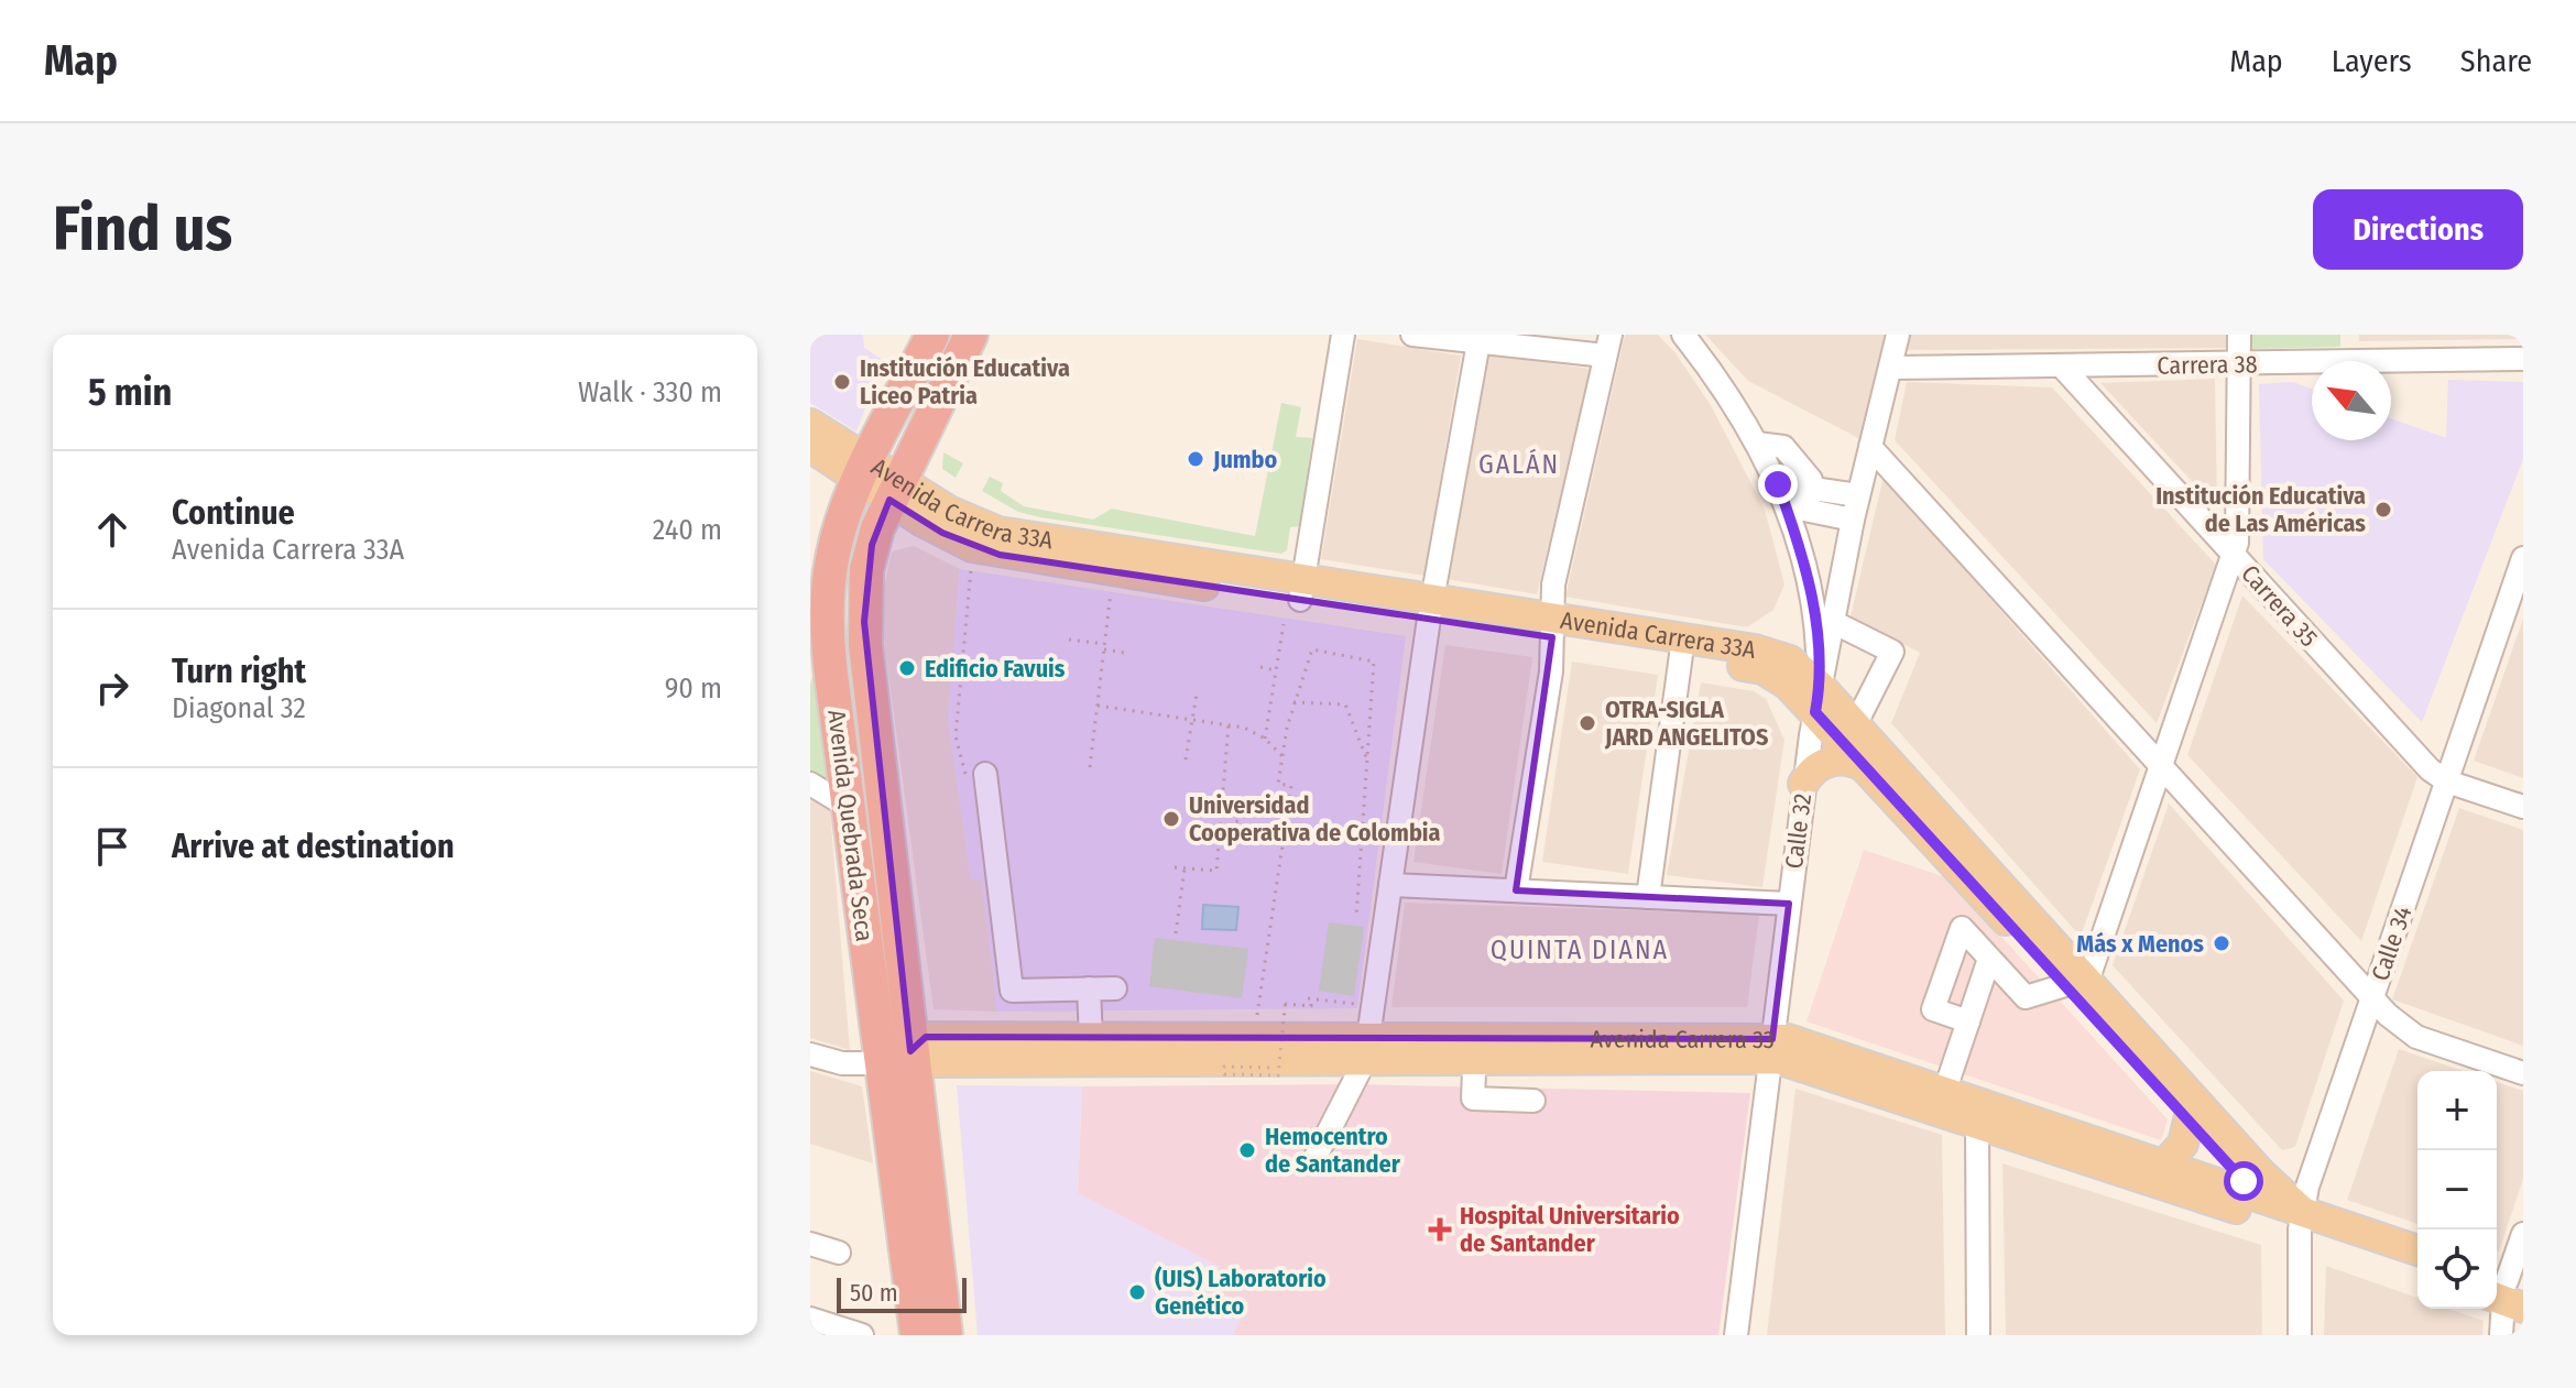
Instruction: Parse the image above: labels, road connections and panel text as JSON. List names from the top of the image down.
{
  "streets": {
    "highway": ["Avenida Quebrada Seca"],
    "main road": ["Avenida Carrera 33A", "Avenida Carrera 33"],
    "street": [
      "Carrera 38",
      "Carrera 35",
      "Calle 32",
      "Calle 34"
    ]
  },
  "crossings": [
    ["Carrera 38", "Carrera 35"],
    ["Carrera 38", "Calle 32"],
    ["Avenida Carrera 33A", "Avenida Quebrada Seca"],
    ["Avenida Carrera 33A", "Calle 32"],
    ["Avenida Carrera 33A", "Calle 34"],
    ["Avenida Carrera 33A", "Avenida Carrera 33"],
    ["Carrera 35", "Calle 34"],
    ["Avenida Quebrada Seca", "Avenida Carrera 33"],
    ["Calle 32", "Avenida Carrera 33"],
    ["Calle 34", "Avenida Carrera 33"]
  ],
  "districts": ["GALÁN", "QUINTA DIANA"],
  "places": {
    "other": [
      "Institución Educativa Liceo Patria",
      "Jumbo",
      "Institución Educativa de Las Américas",
      "Edificio Favuis",
      "OTRA-SIGLA JARD ANGELITOS",
      "Universidad Cooperativa de Colombia",
      "Más x Menos",
      "Hemocentro de Santander",
      "(UIS) Laboratorio Genético"
    ],
    "health": ["Hospital Universitario de Santander"]
  },
  "scale_bar": "50 m",
  "north": "top left",
  "page": {
    "header": "Map",
    "nav": ["Map", "Layers", "Share"],
    "buttons": "Directions",
    "title": "Find us",
    "heading": ["5 min", "Walk · 330 m"],
    "list": [
      ["Continue", "Avenida Carrera 33A", "240 m"],
      ["Turn right", "Diagonal 32", "90 m"],
      "Arrive at destination"
    ],
    "map_buttons": ["+", "−"],
    "scale": "50 m"
  }
}
